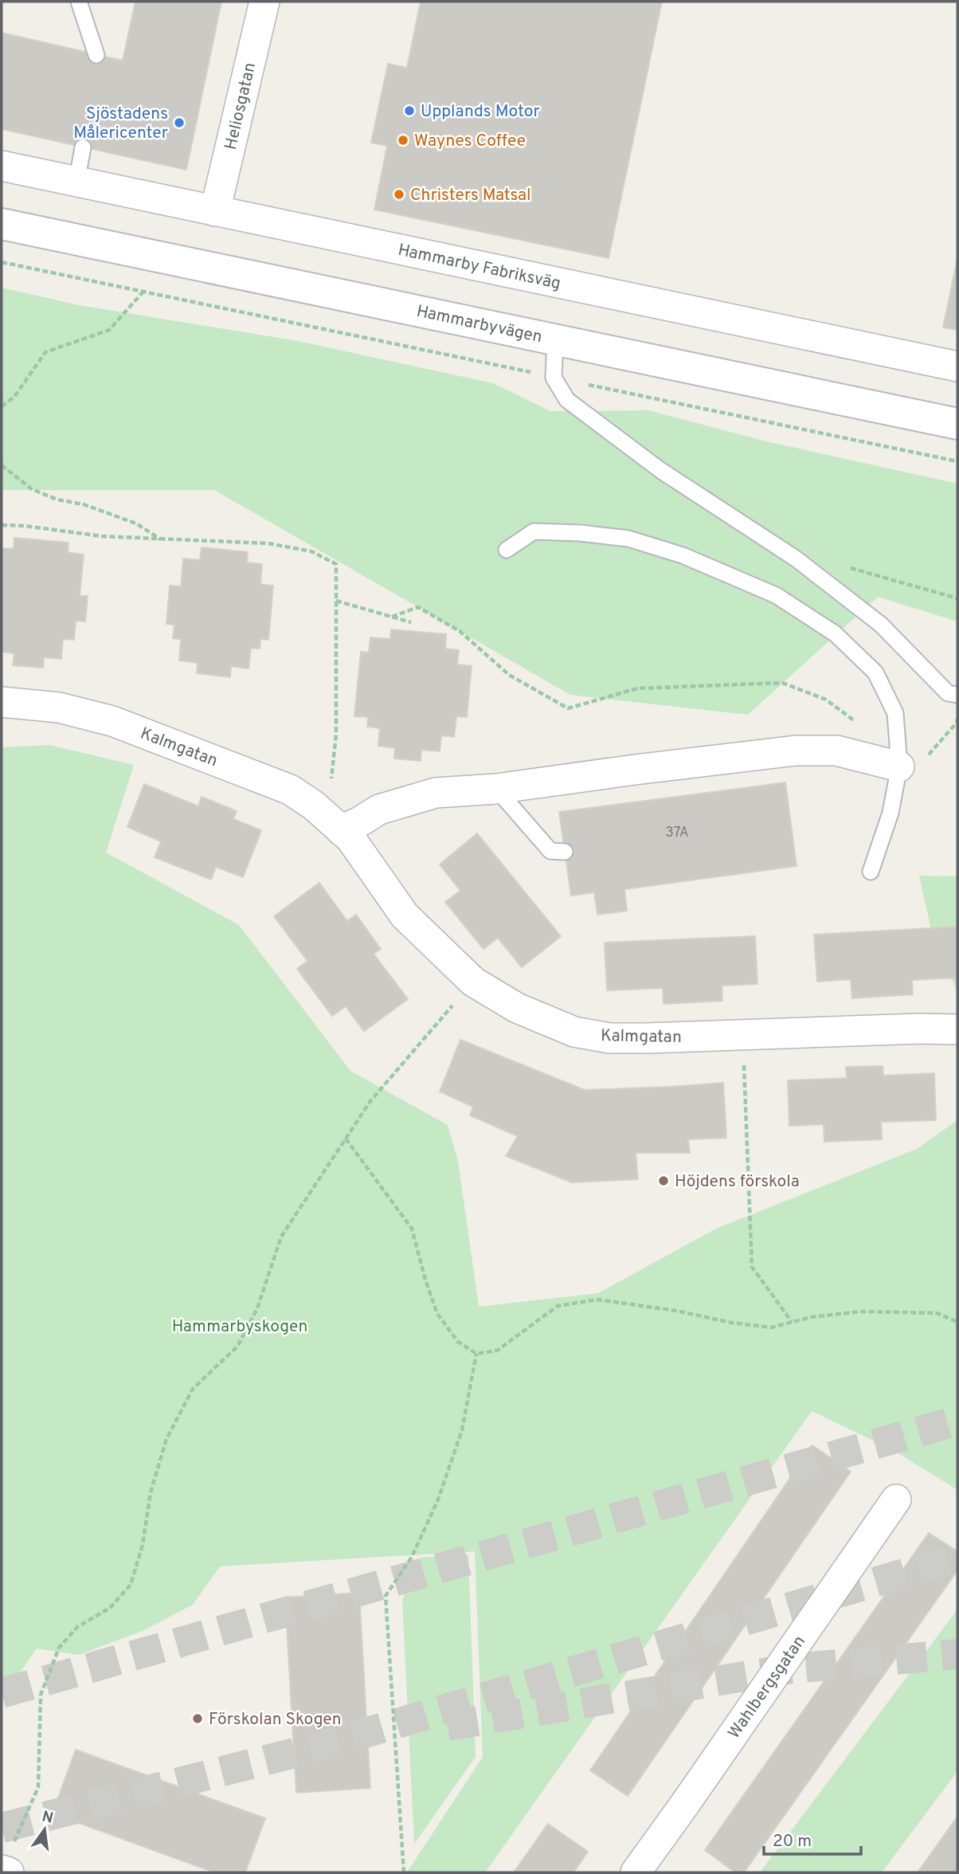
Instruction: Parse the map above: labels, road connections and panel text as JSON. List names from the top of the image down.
{
  "streets": {
    "main road": ["Hammarbyvägen"],
    "street": [
      "Heliosgatan",
      "Hammarby Fabriksväg",
      "Kalmgatan",
      "Wahlbergsgatan"
    ]
  },
  "crossings": [
    ["Heliosgatan", "Hammarby Fabriksväg"]
  ],
  "parks": ["Hammarbyskogen"],
  "places": [
    "Upplands Motor",
    "Sjöstadens Målericenter",
    "Waynes Coffee",
    "Christers Matsal",
    "Höjdens förskola",
    "Förskolan Skogen"
  ],
  "house_numbers": ["37A"],
  "scale_bar": "20 m",
  "north": "top"
}
